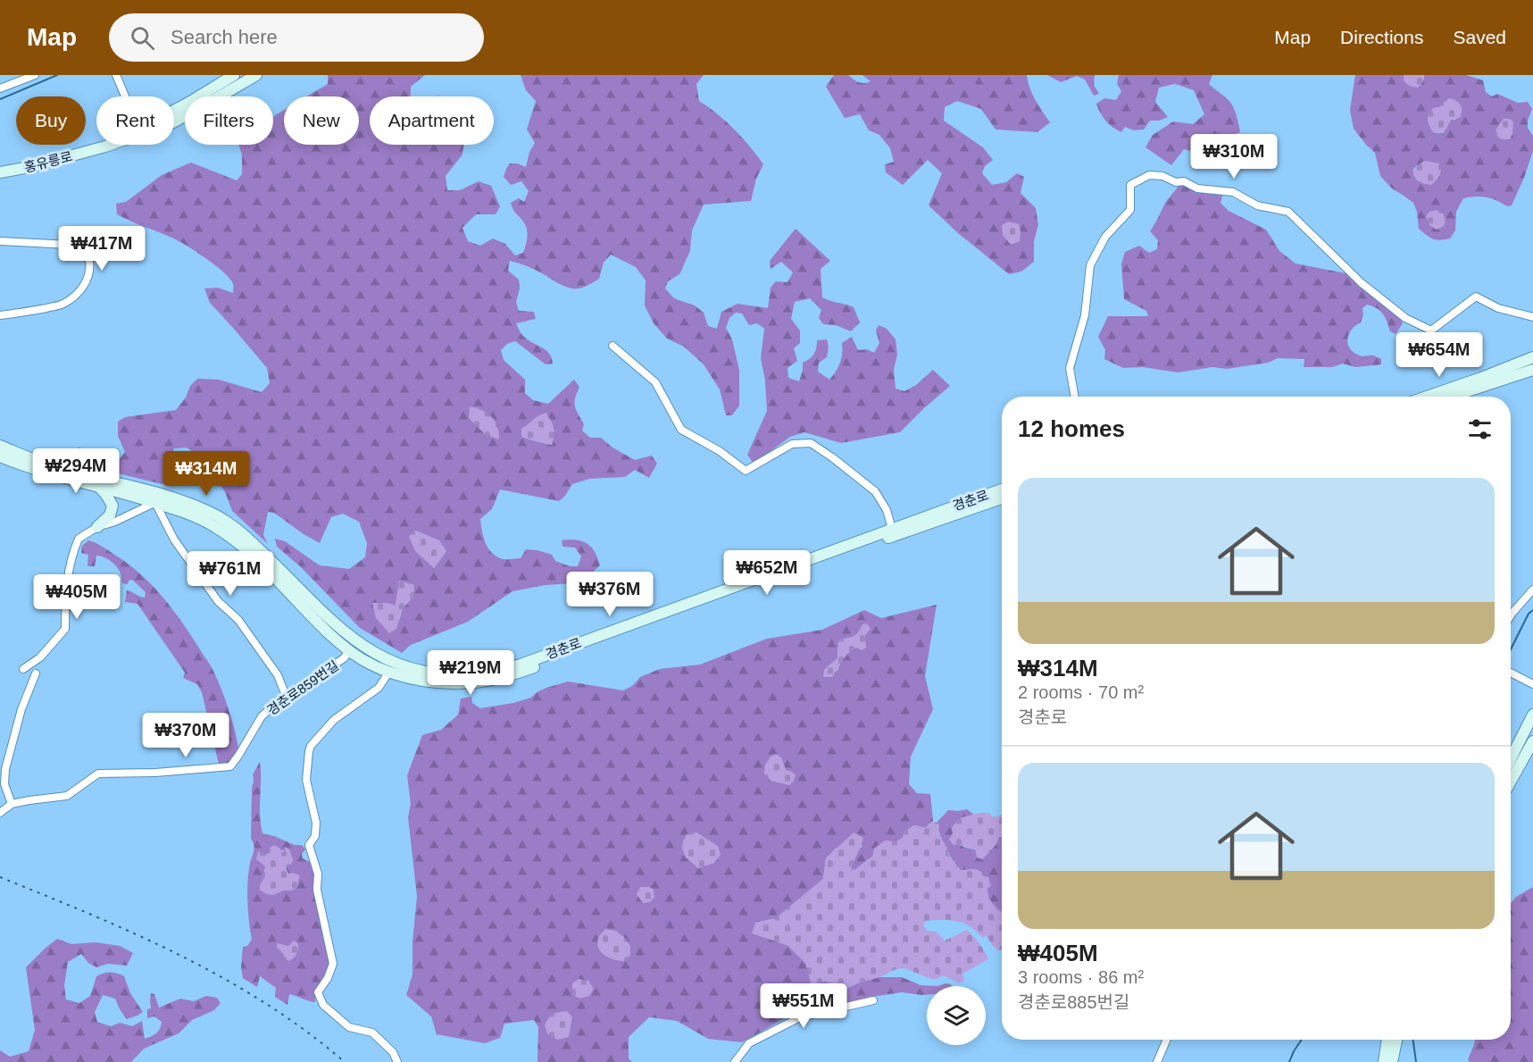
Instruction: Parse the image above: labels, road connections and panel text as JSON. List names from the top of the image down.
{
  "streets": {
    "street": ["홍유릉로", "경춘로", "경춘로859번길"]
  },
  "crossings": [
    ["경춘로", "경춘로859번길"]
  ],
  "page": {
    "header": "Map",
    "search": "Search here",
    "nav": ["Map", "Directions", "Saved"],
    "chip": [
      "Buy",
      "Rent",
      "Filters",
      "New",
      "Apartment"
    ],
    "price": [
      "₩310M",
      "₩417M",
      "₩654M",
      "₩294M",
      "₩314M",
      "₩652M",
      "₩761M",
      "₩376M",
      "₩405M",
      "₩219M",
      "₩370M",
      "₩551M"
    ],
    "heading": "12 homes",
    "list": [
      {
        "name": "₩314M",
        "note": "2 rooms · 70 m² · 경춘로"
      },
      {
        "name": "₩405M",
        "note": "3 rooms · 86 m² · 경춘로885번길"
      }
    ]
  }
}
